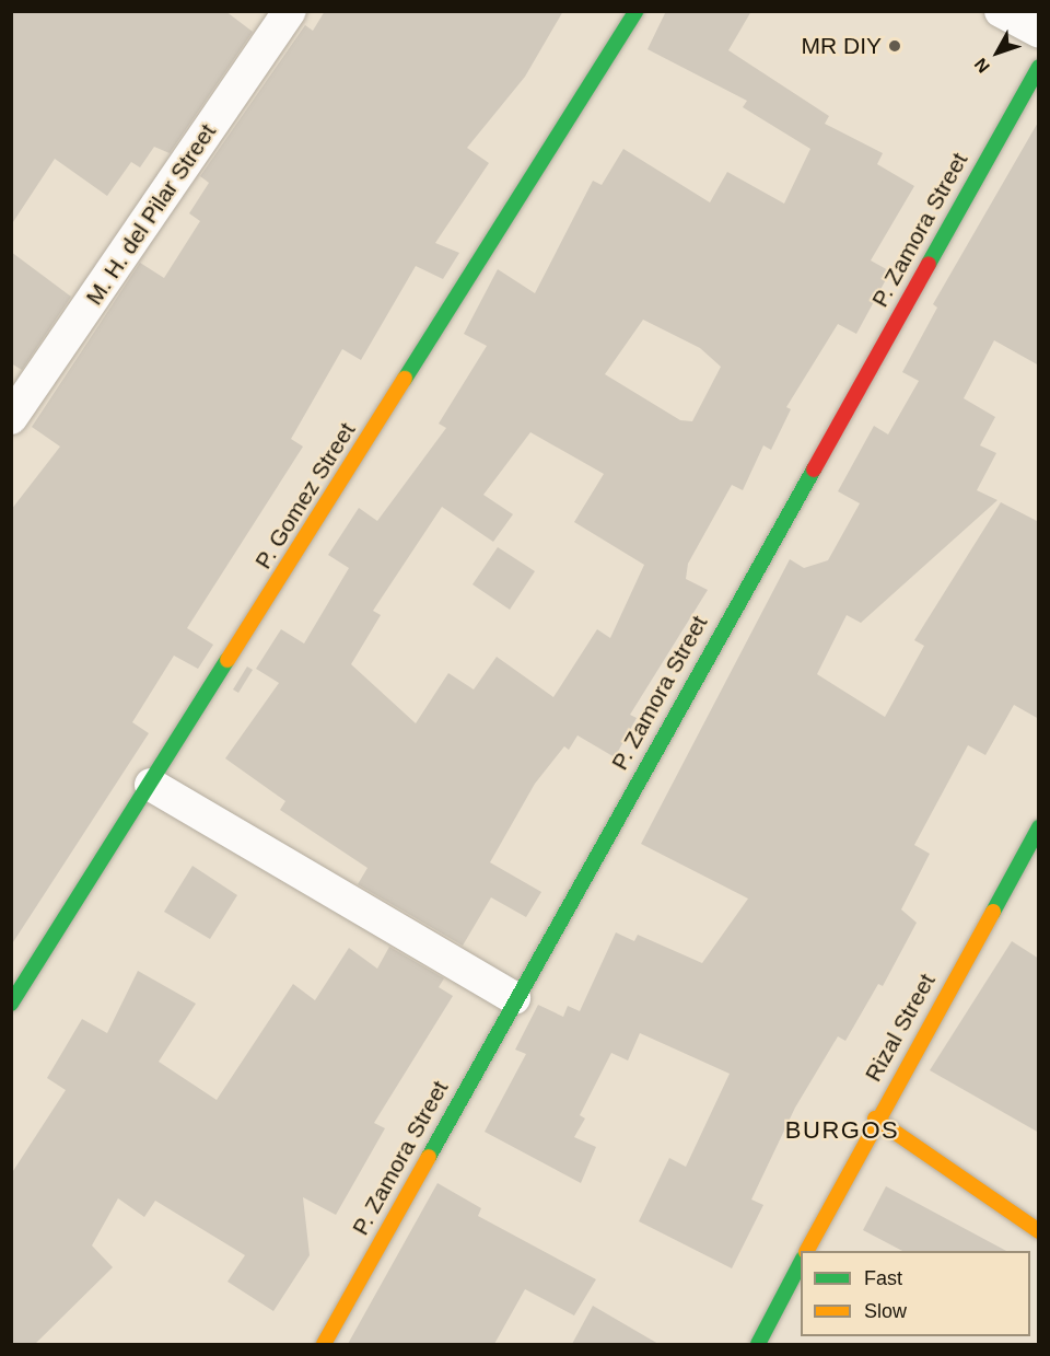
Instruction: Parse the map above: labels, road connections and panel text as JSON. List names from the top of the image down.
{
  "streets": {
    "street": [
      "M. H. del Pilar Street",
      "P. Zamora Street",
      "P. Gomez Street",
      "Rizal Street"
    ]
  },
  "districts": ["BURGOS"],
  "places": ["MR DIY"],
  "legend": ["Fast", "Slow"],
  "north": "bottom left"
}
